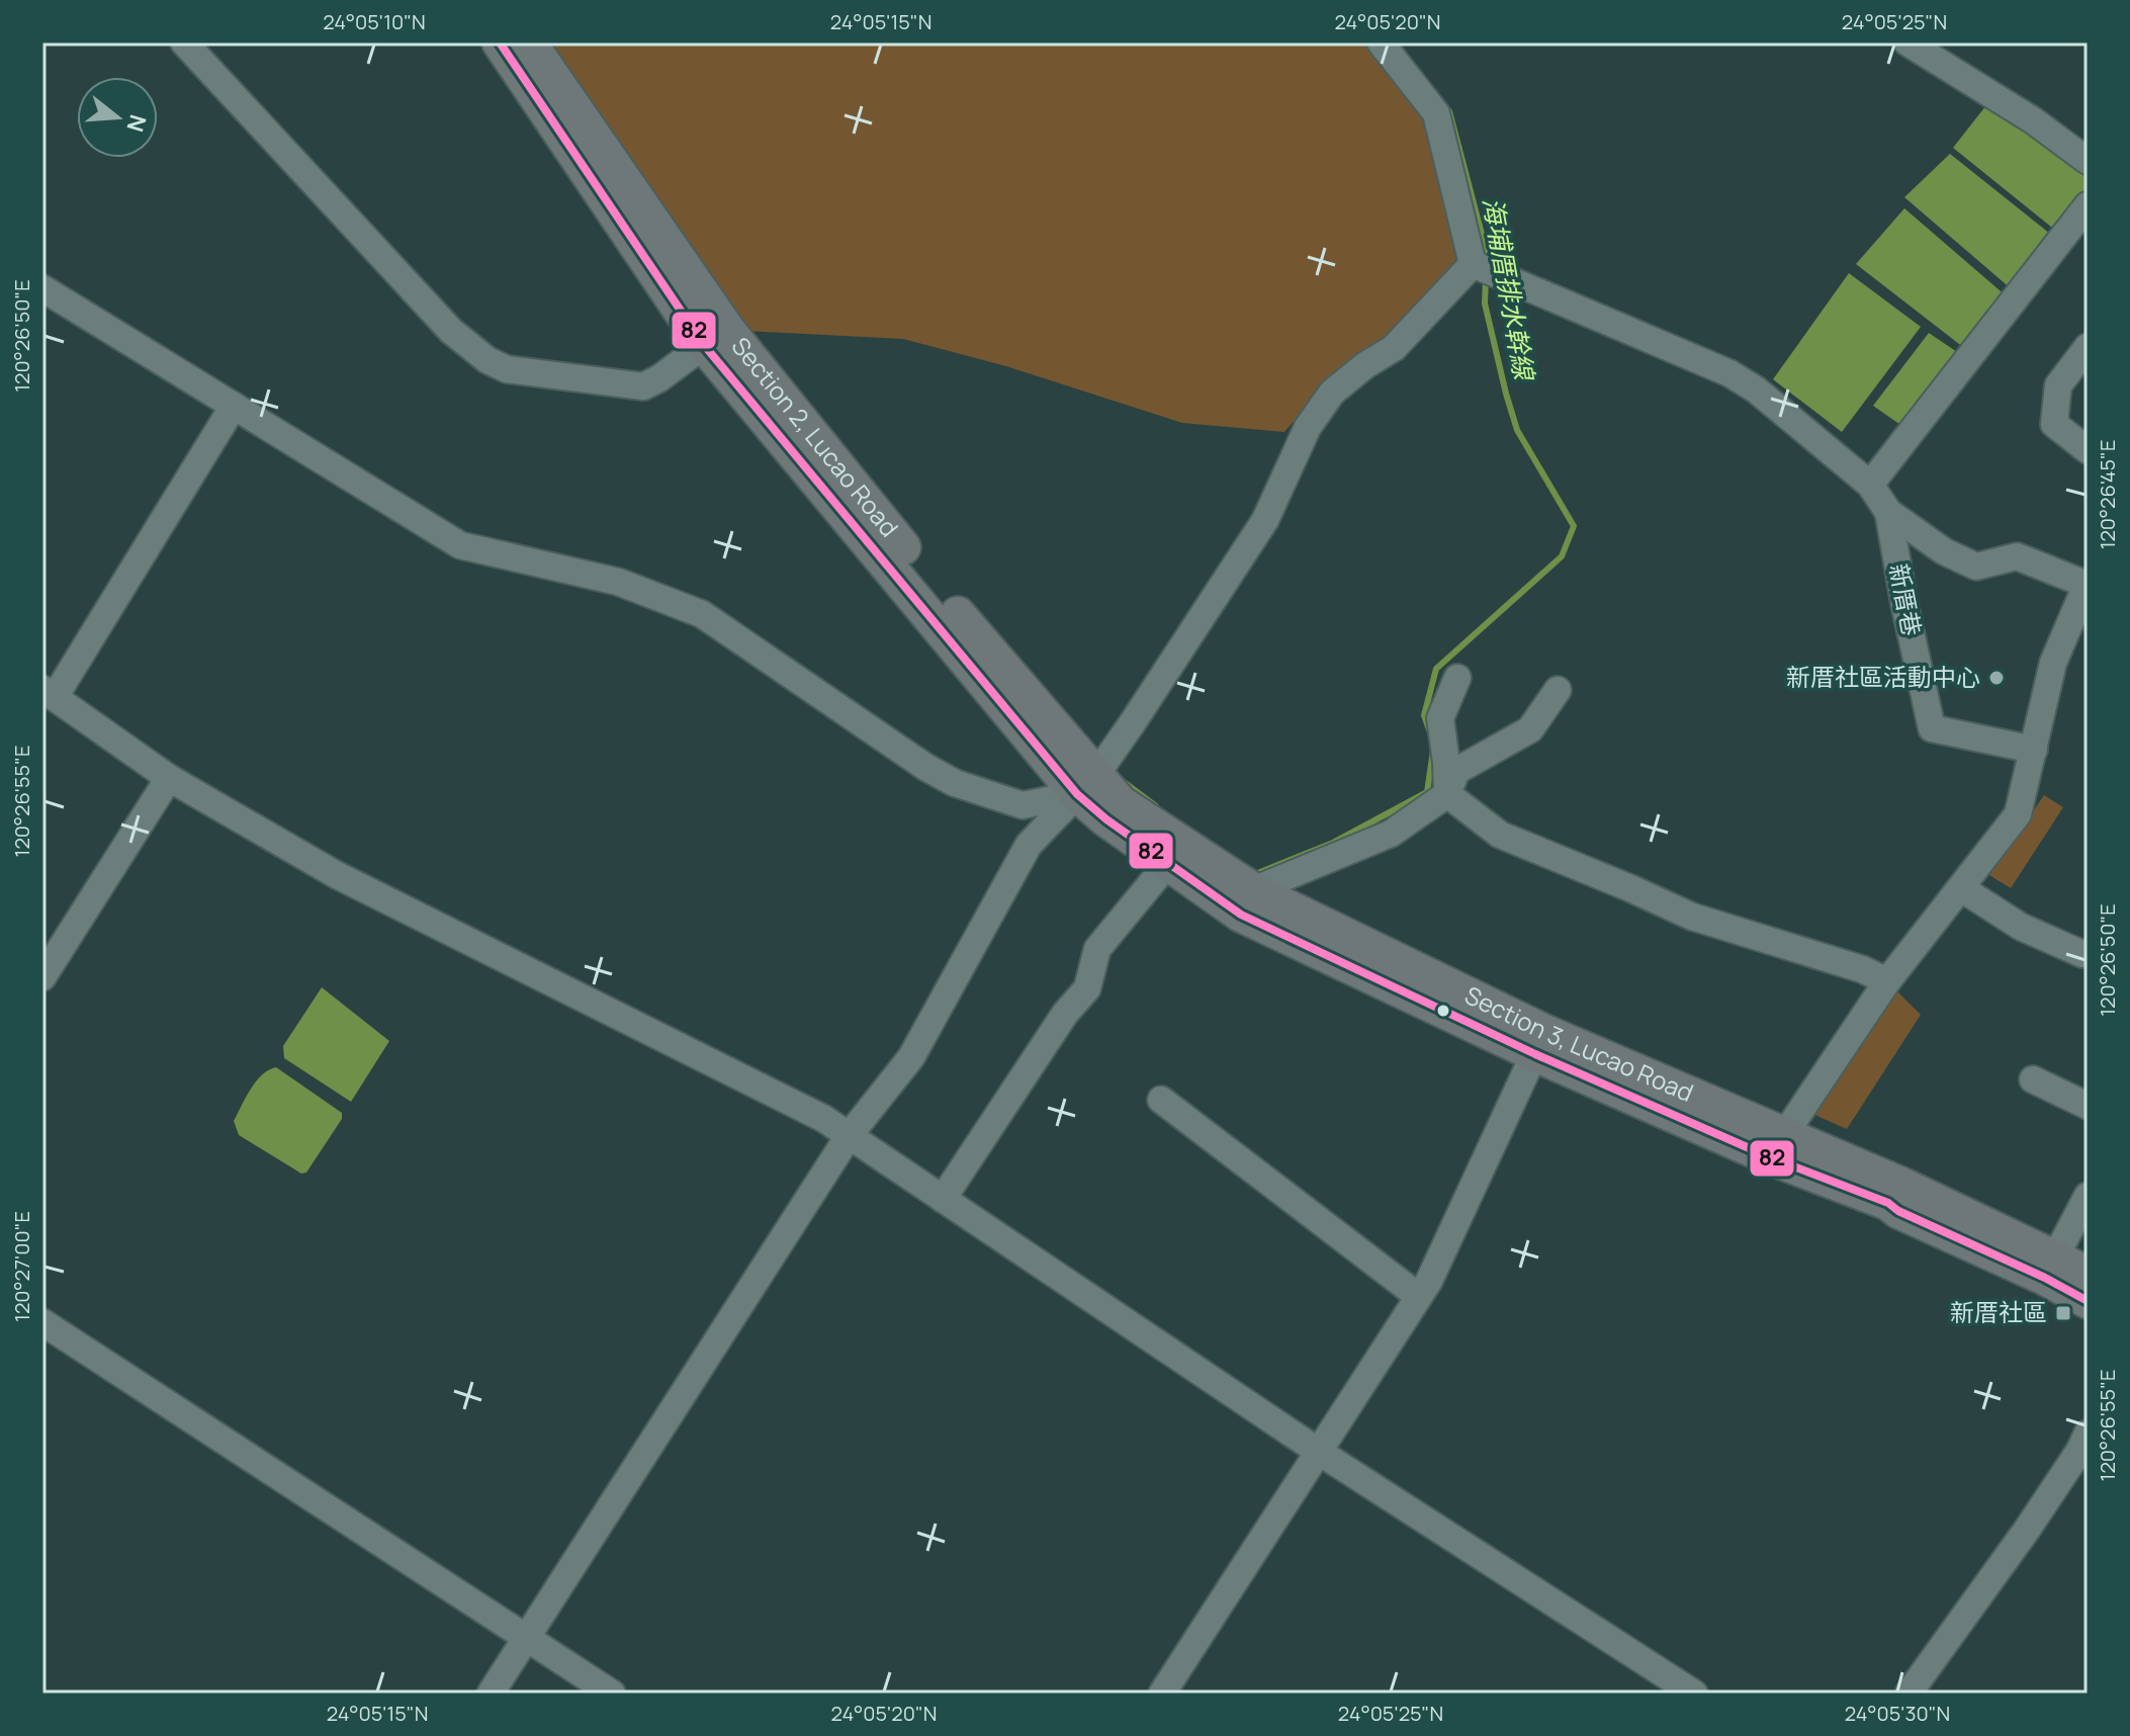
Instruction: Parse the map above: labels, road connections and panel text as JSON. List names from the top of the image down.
{
  "streets": {
    "main road": ["Section 2, Lucao Road", "Section 3, Lucao Road"],
    "street": ["新厝巷"]
  },
  "crossings": [
    ["Section 2, Lucao Road", "Section 3, Lucao Road"]
  ],
  "water": ["海埔厝排水幹線"],
  "places": {
    "other": ["新厝社區活動中心"],
    "transit": ["新厝社區"]
  },
  "lines": ["transit line 82"],
  "north": "right",
  "coordinates": [
    "24°05'10\"N",
    "24°05'15\"N",
    "24°05'20\"N",
    "24°05'25\"N",
    "120°26'50\"E",
    "120°26'45\"E",
    "120°26'55\"E",
    "120°27'00\"E",
    "24°05'30\"N"
  ]
}
